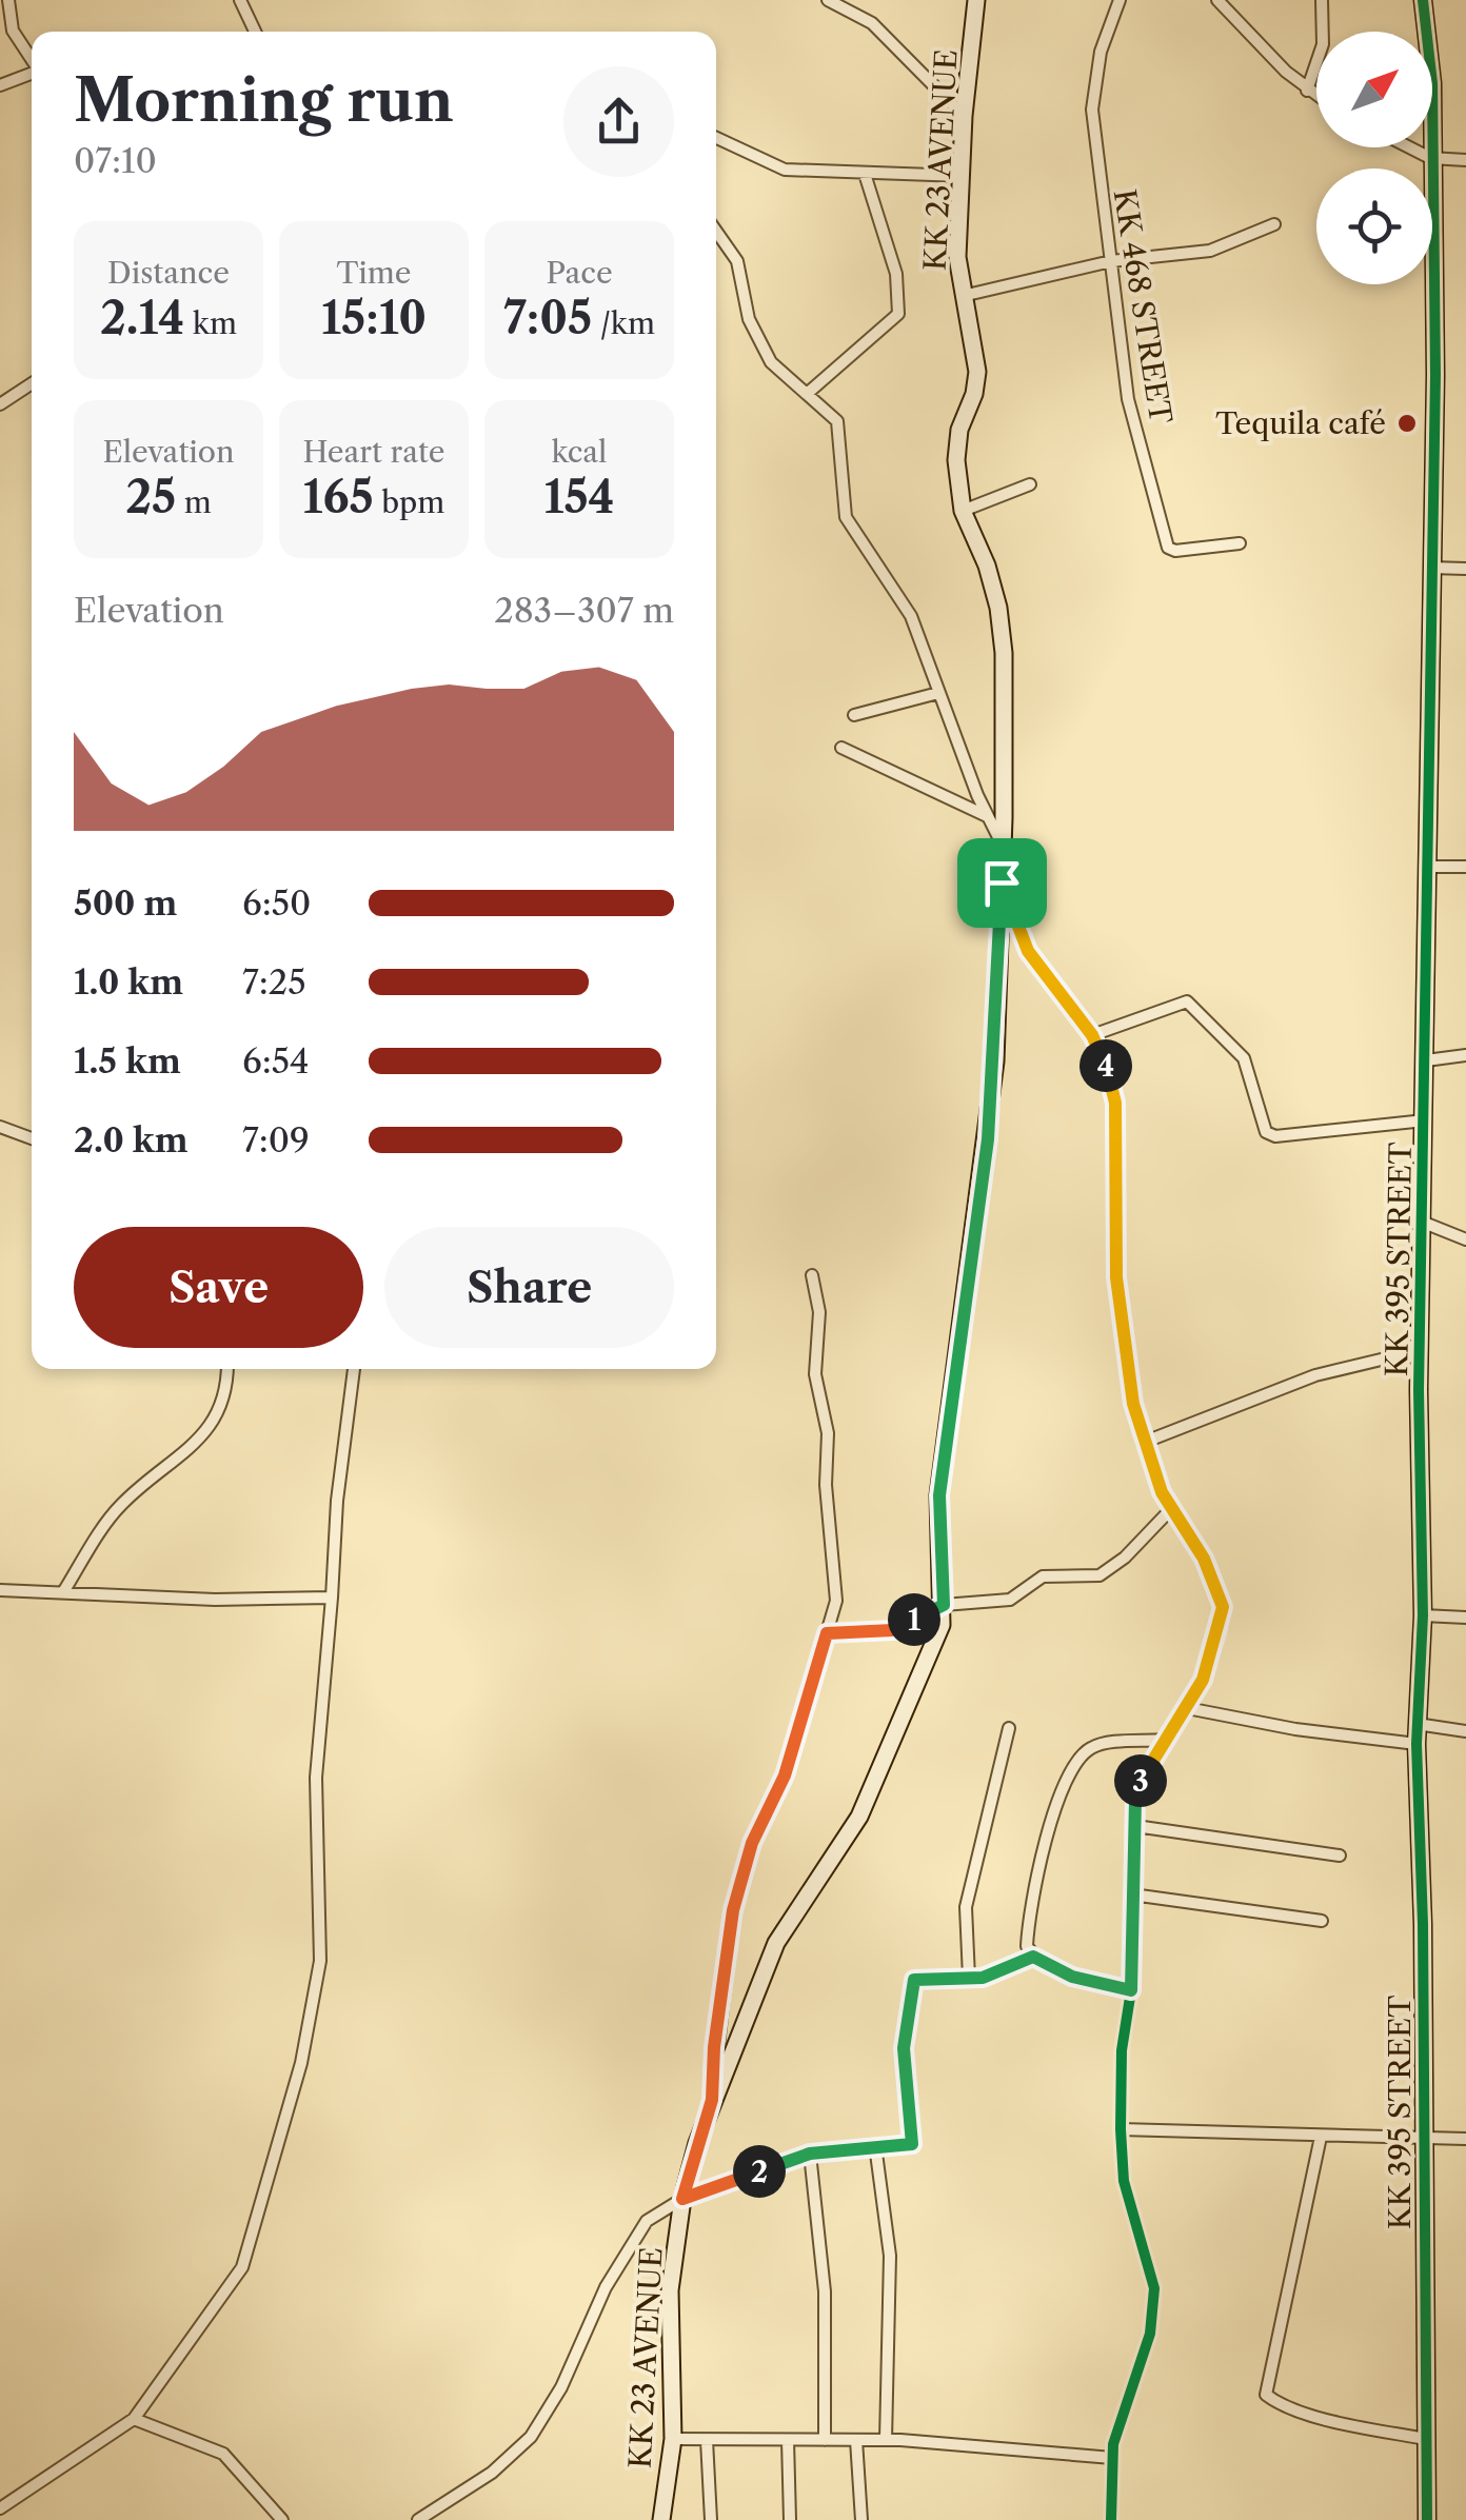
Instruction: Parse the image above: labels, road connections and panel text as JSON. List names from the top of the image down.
{
  "streets": {
    "main road": ["KK 23 AVENUE", "KK 395 STREET"],
    "street": ["KK 468 STREET"]
  },
  "places": ["Tequila café"],
  "north": "top right",
  "page": {
    "heading": ["Morning run", "07:10"],
    "stats": [
      ["Distance", "2.14 km"],
      ["Time", "15:10"],
      ["Pace", "7:05 /km"],
      ["Elevation", "25 m"],
      ["Heart rate", "165 bpm"],
      ["kcal", "154"]
    ],
    "chart": ["Elevation", "283–307 m"],
    "list": [
      {
        "name": "500 m",
        "note": "6:50"
      },
      {
        "name": "1.0 km",
        "note": "7:25"
      },
      {
        "name": "1.5 km",
        "note": "6:54"
      },
      {
        "name": "2.0 km",
        "note": "7:09"
      }
    ],
    "pins": [
      "4",
      "1",
      "3",
      "2"
    ],
    "buttons": ["Save", "Share"]
  }
}
